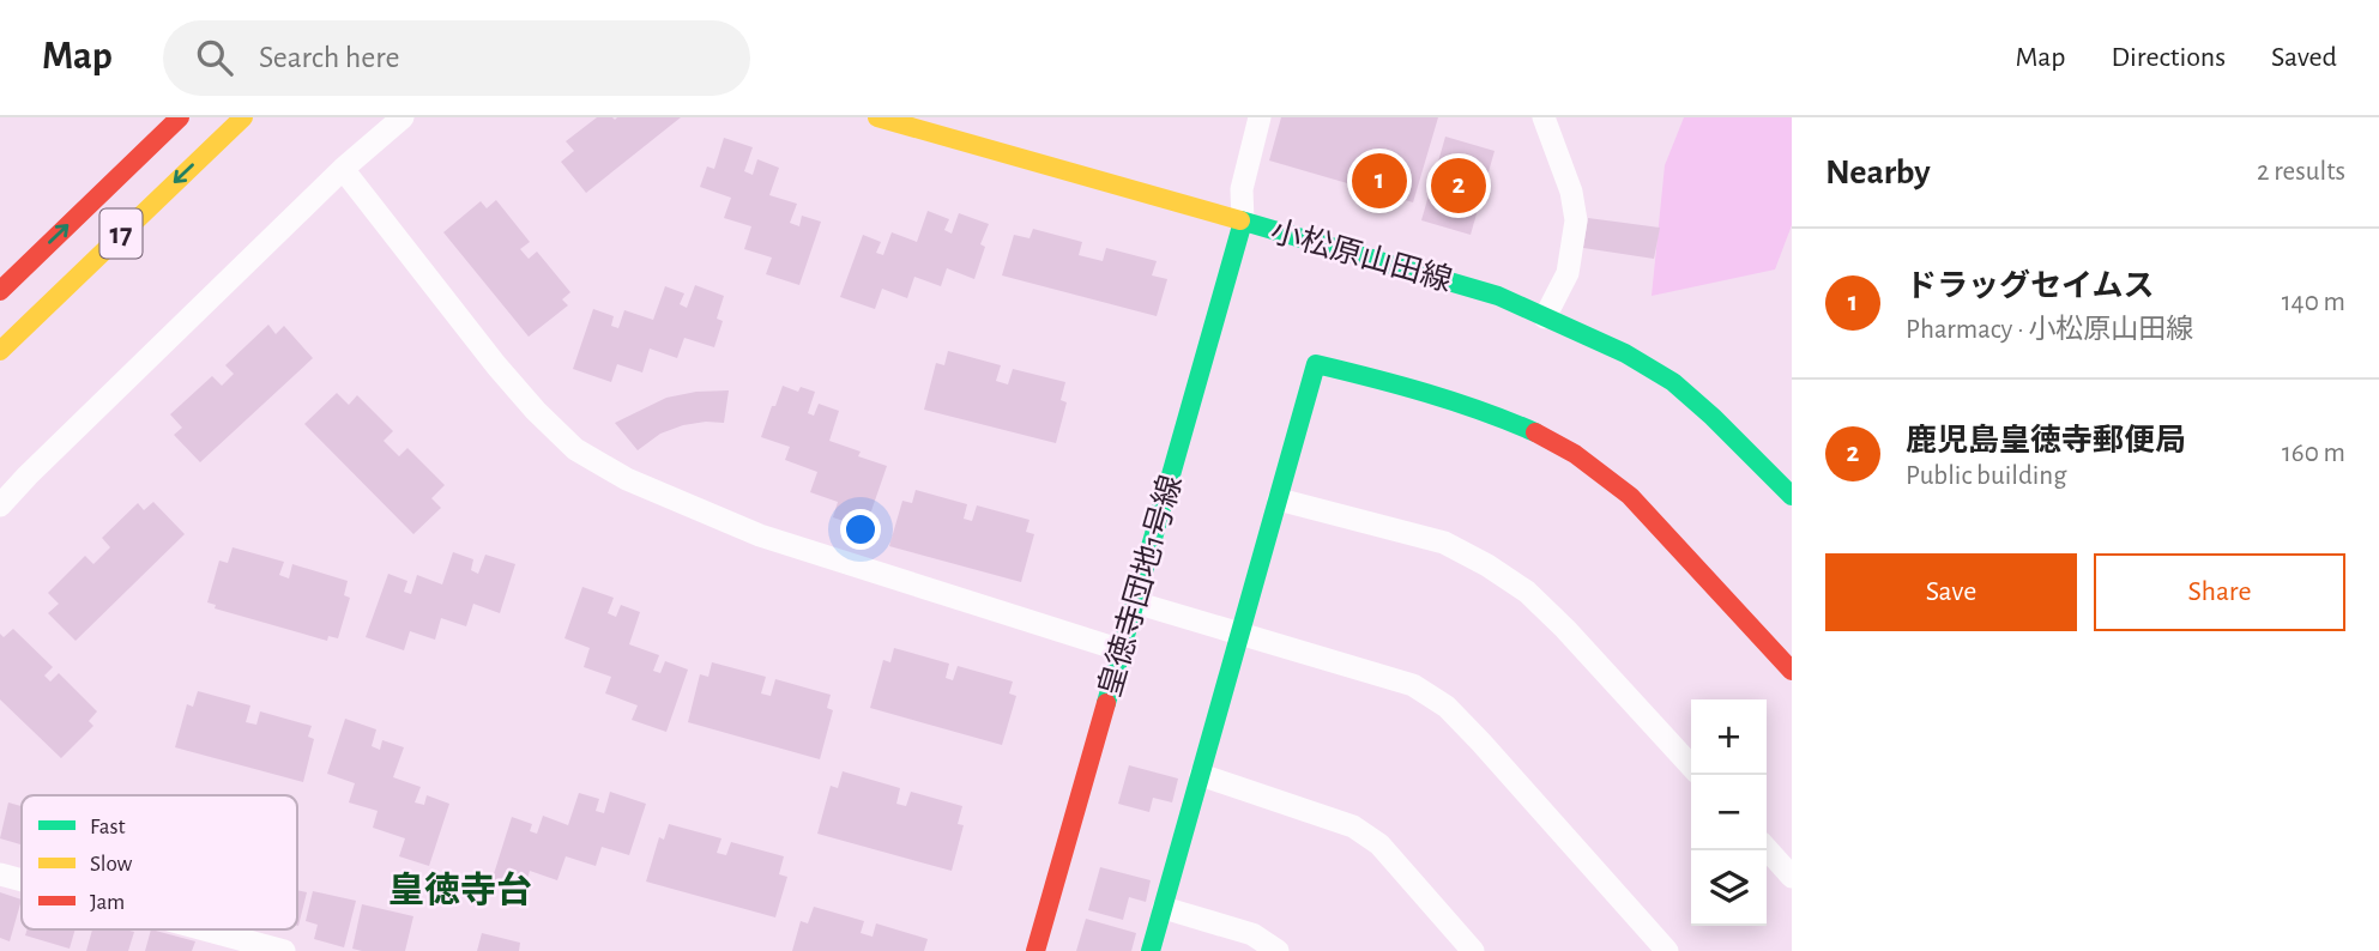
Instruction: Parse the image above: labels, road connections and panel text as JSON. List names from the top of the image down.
{
  "streets": {
    "street": ["17", "小松原山田線", "皇徳寺団地1号線"]
  },
  "crossings": [
    ["小松原山田線", "皇徳寺団地1号線"]
  ],
  "districts": ["皇徳寺台"],
  "legend": ["Fast", "Slow", "Jam"],
  "page": {
    "header": "Map",
    "search": "Search here",
    "nav": ["Map", "Directions", "Saved"],
    "heading": ["Nearby", "2 results"],
    "pins": ["1", "2"],
    "list": [
      {
        "mark": "1",
        "name": "ドラッグセイムス",
        "note": "Pharmacy · 小松原山田線",
        "value": "140 m"
      },
      {
        "mark": "2",
        "name": "鹿児島皇徳寺郵便局",
        "note": "Public building",
        "value": "160 m"
      }
    ],
    "buttons": ["Save", "Share"],
    "map_buttons": ["+", "−"]
  }
}
